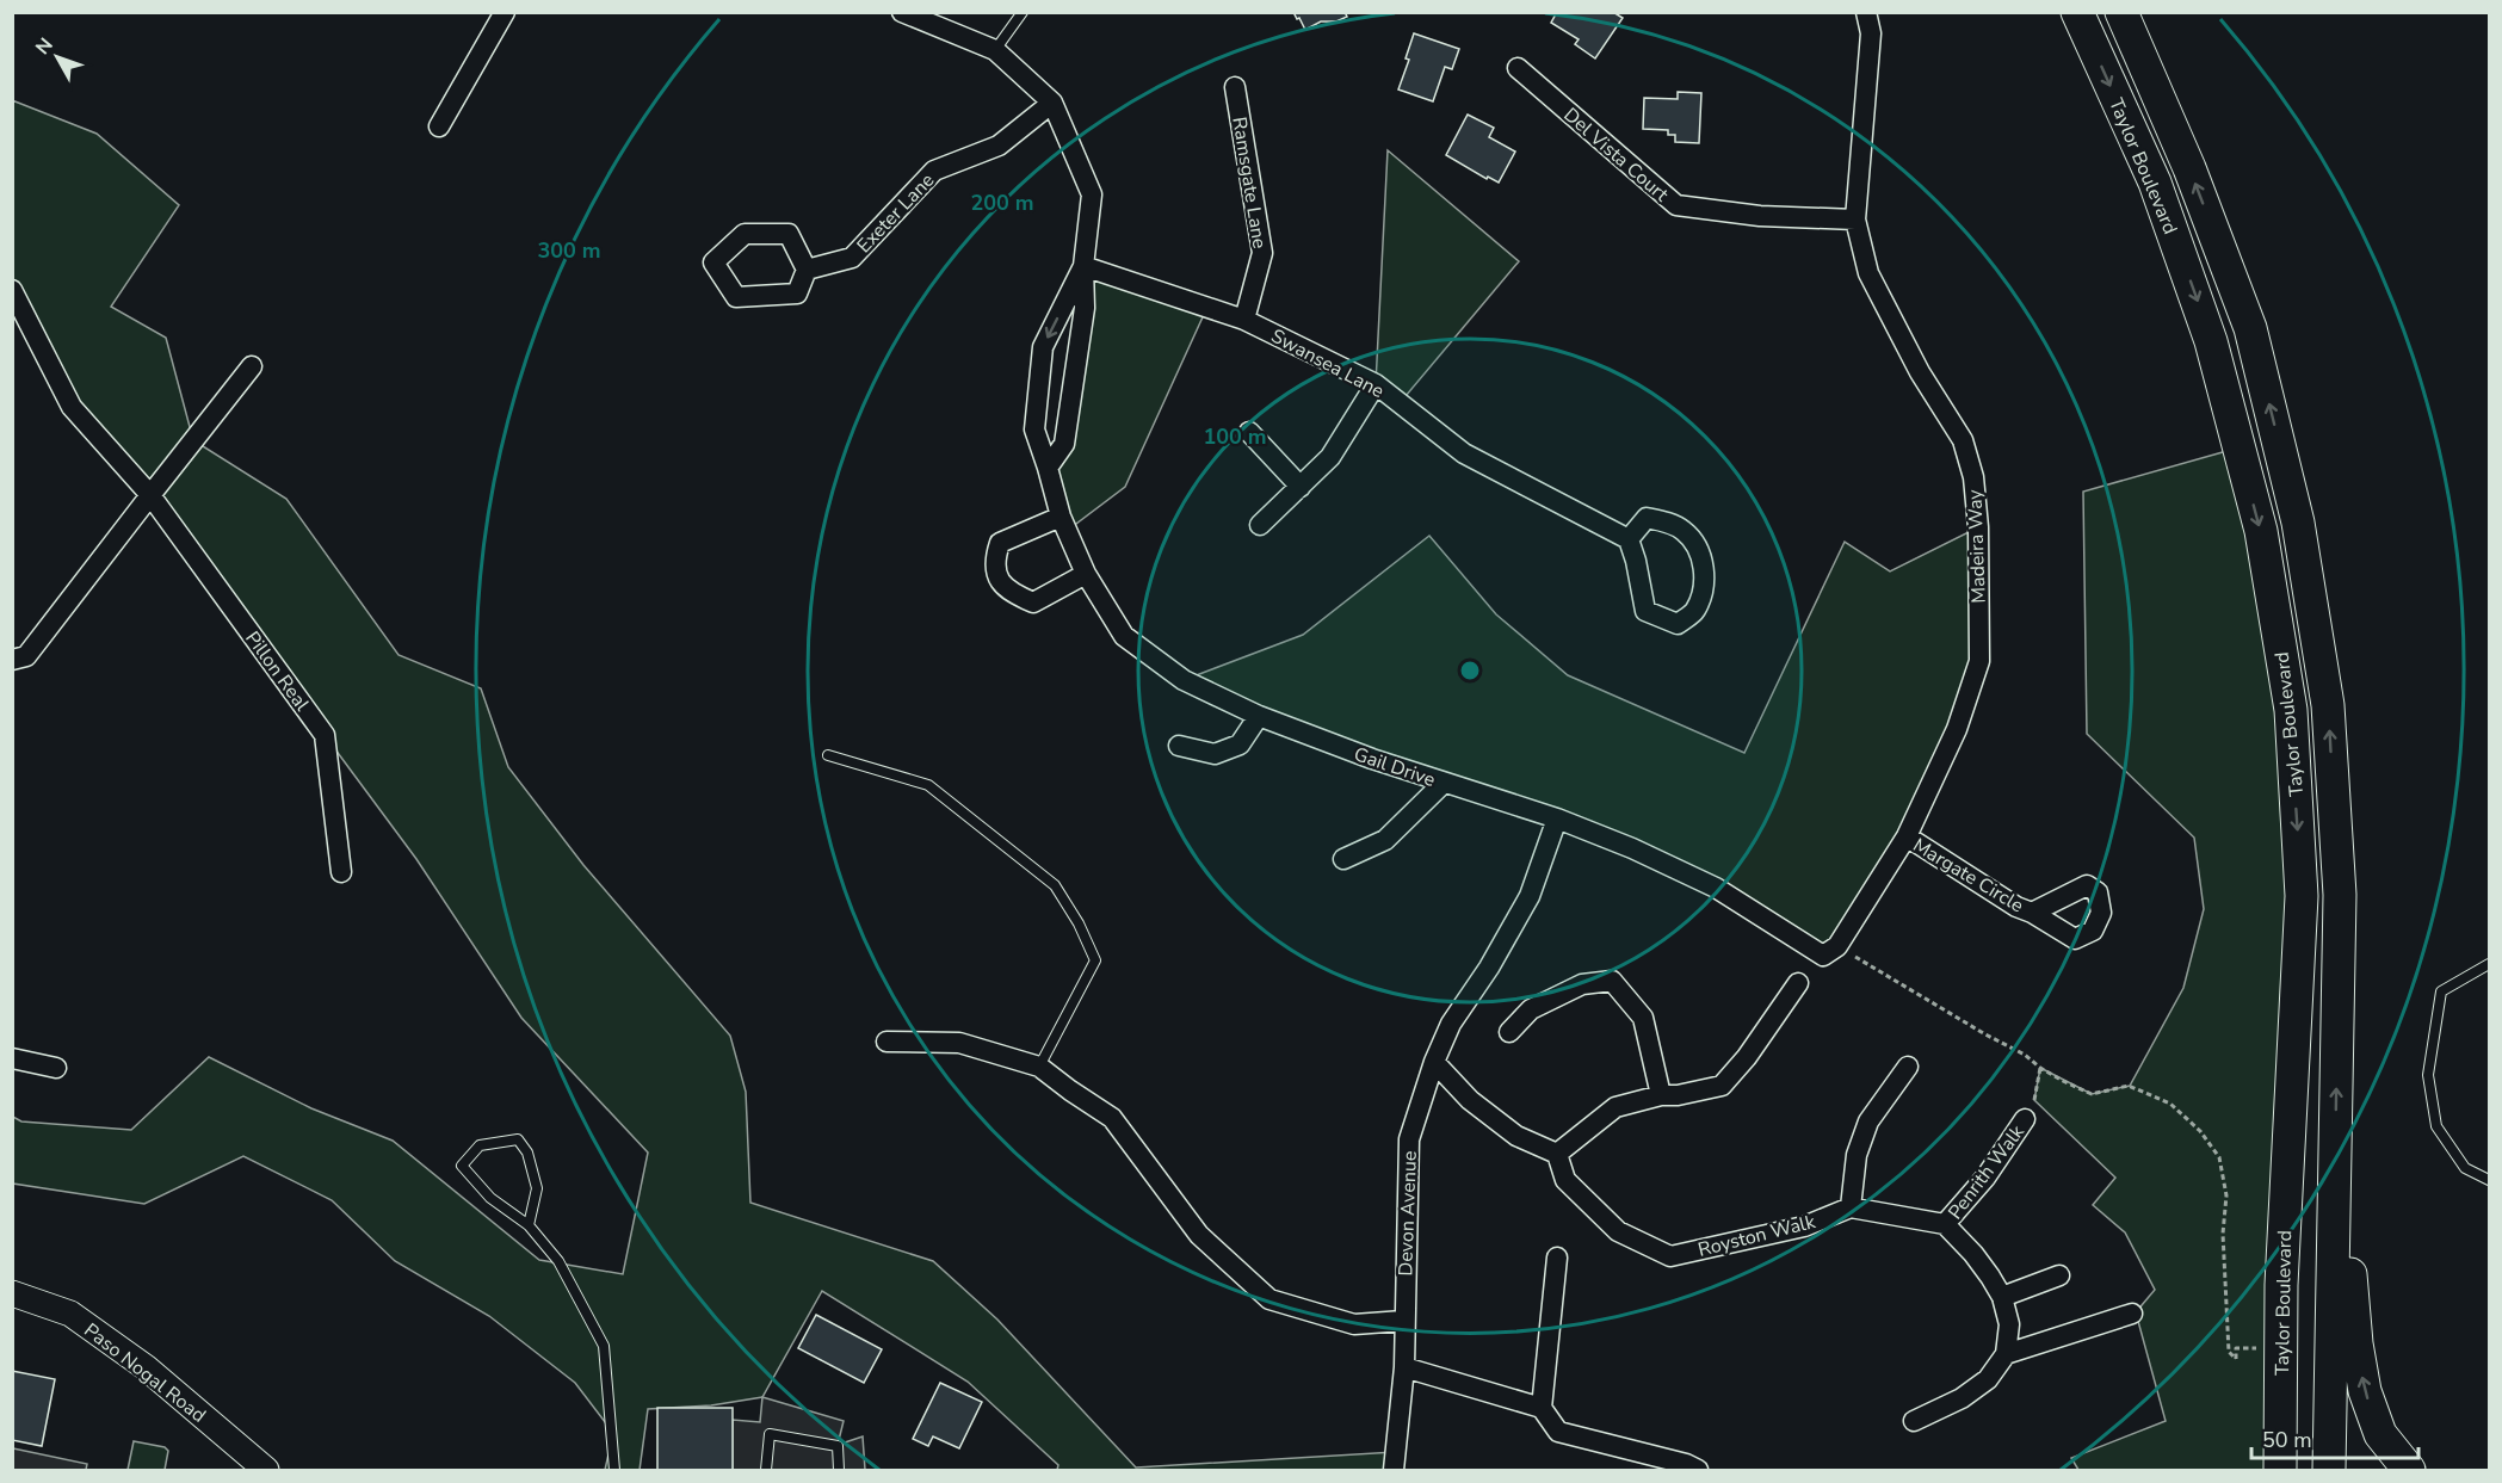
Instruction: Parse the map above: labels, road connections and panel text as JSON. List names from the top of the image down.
{
  "streets": {
    "main road": ["Taylor Boulevard"],
    "street": [
      "Del Vista Court",
      "Ramsgate Lane",
      "Exeter Lane",
      "Swansea Lane",
      "Madeira Way",
      "Pillon Real",
      "Gail Drive",
      "Margate Circle",
      "Penrith Walk",
      "Devon Avenue",
      "Royston Walk",
      "Paso Nogal Road"
    ]
  },
  "crossings": [
    ["Del Vista Court", "Madeira Way"],
    ["Ramsgate Lane", "Swansea Lane"],
    ["Exeter Lane", "Gail Drive"],
    ["Swansea Lane", "Gail Drive"],
    ["Madeira Way", "Gail Drive"],
    ["Madeira Way", "Margate Circle"],
    ["Gail Drive", "Devon Avenue"]
  ],
  "scale_bar": "50 m",
  "north": "top left",
  "rings": ["200 m", "300 m", "100 m"]
}
